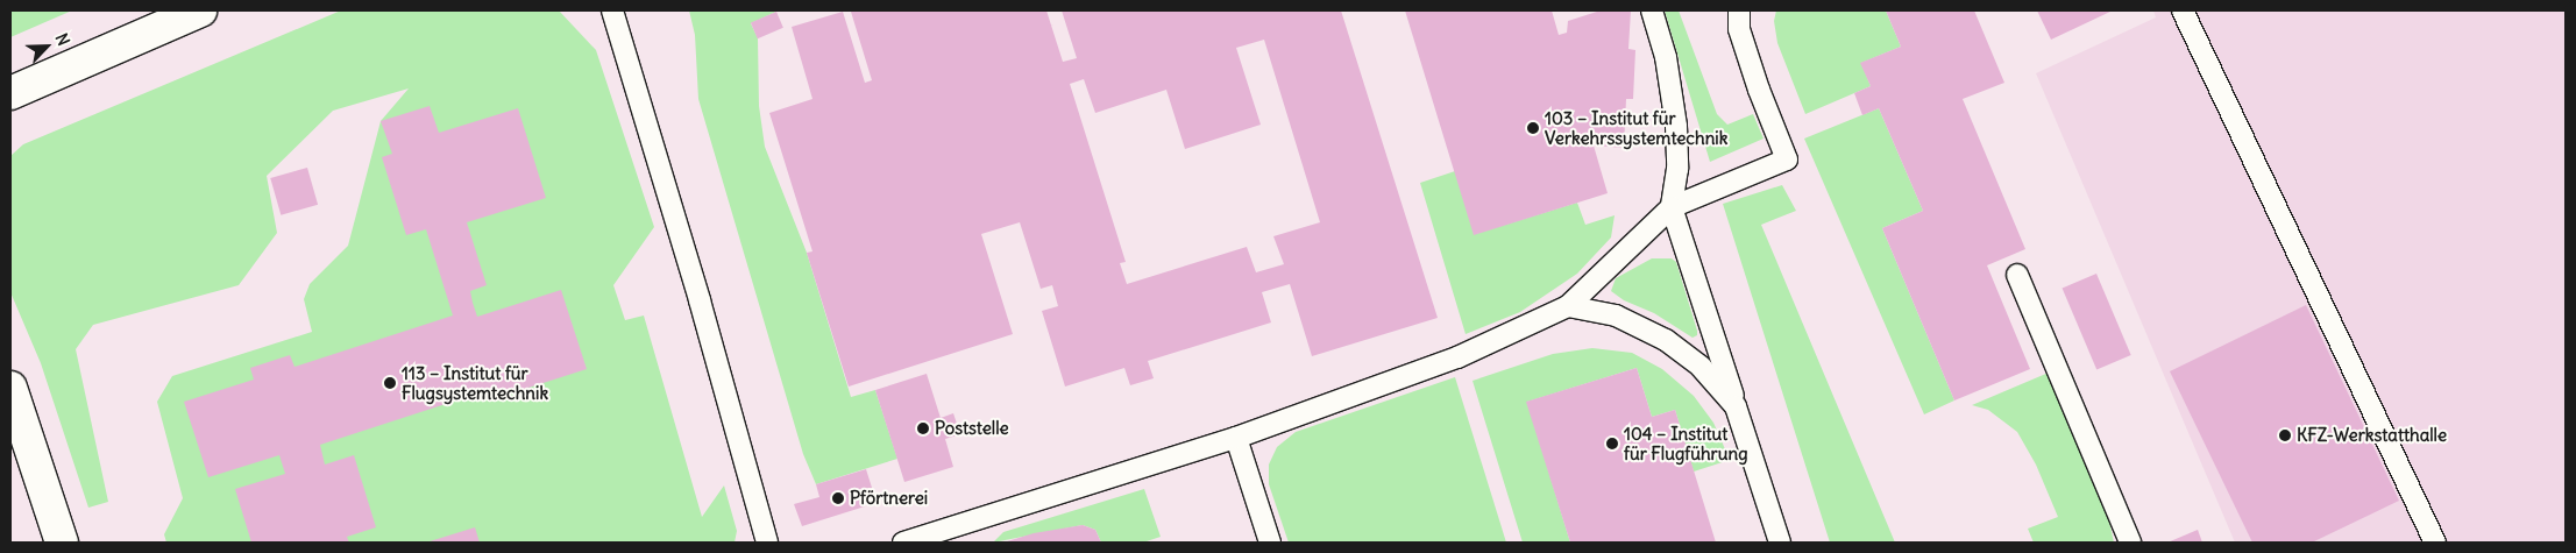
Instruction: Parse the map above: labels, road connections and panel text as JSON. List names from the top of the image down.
{
  "places": [
    "103 – Institut für Verkehrssystemtechnik",
    "113 – Institut für Flugsystemtechnik",
    "Poststelle",
    "KFZ-Werkstatthalle",
    "104 – Institut für Flugführung",
    "Pförtnerei"
  ],
  "north": "top right"
}
